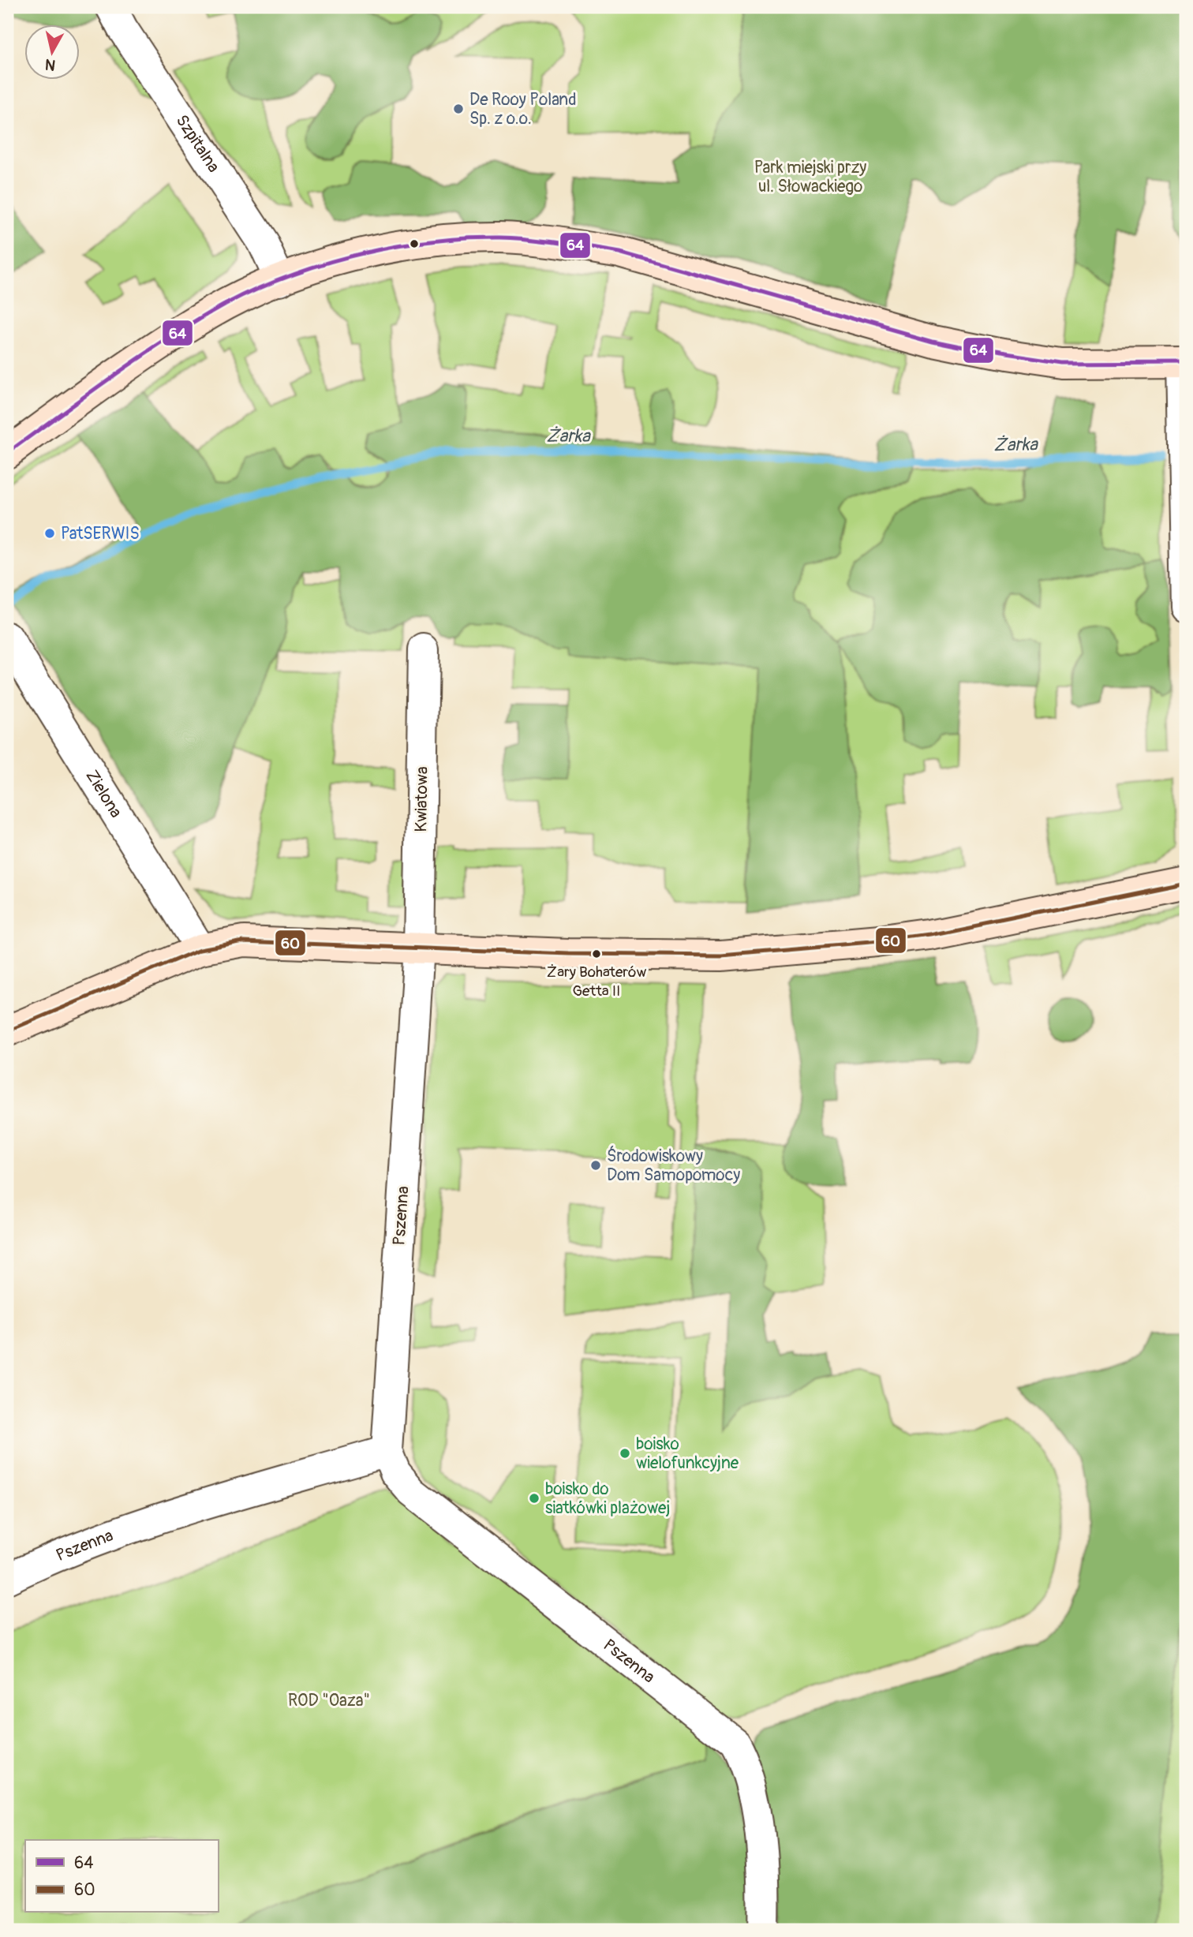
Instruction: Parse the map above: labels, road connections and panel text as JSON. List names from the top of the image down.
{
  "streets": {
    "street": [
      "Szpitalna",
      "Zielona",
      "Kwiatowa",
      "Pszenna"
    ]
  },
  "crossings": [
    ["Kwiatowa", "Pszenna"]
  ],
  "water": ["Żarka"],
  "parks": ["Park miejski przy ul. Słowackiego", "ROD \"Oaza\""],
  "places": [
    "De Rooy Poland Sp. z o.o.",
    "PatSERWIS",
    "Żary Bohaterów Getta II",
    "Środowiskowy Dom Samopomocy",
    "boisko wielofunkcyjne",
    "boisko do siatkówki plażowej"
  ],
  "lines": ["transit line 64", "transit line 60"],
  "legend": ["64", "60"],
  "north": "bottom"
}
